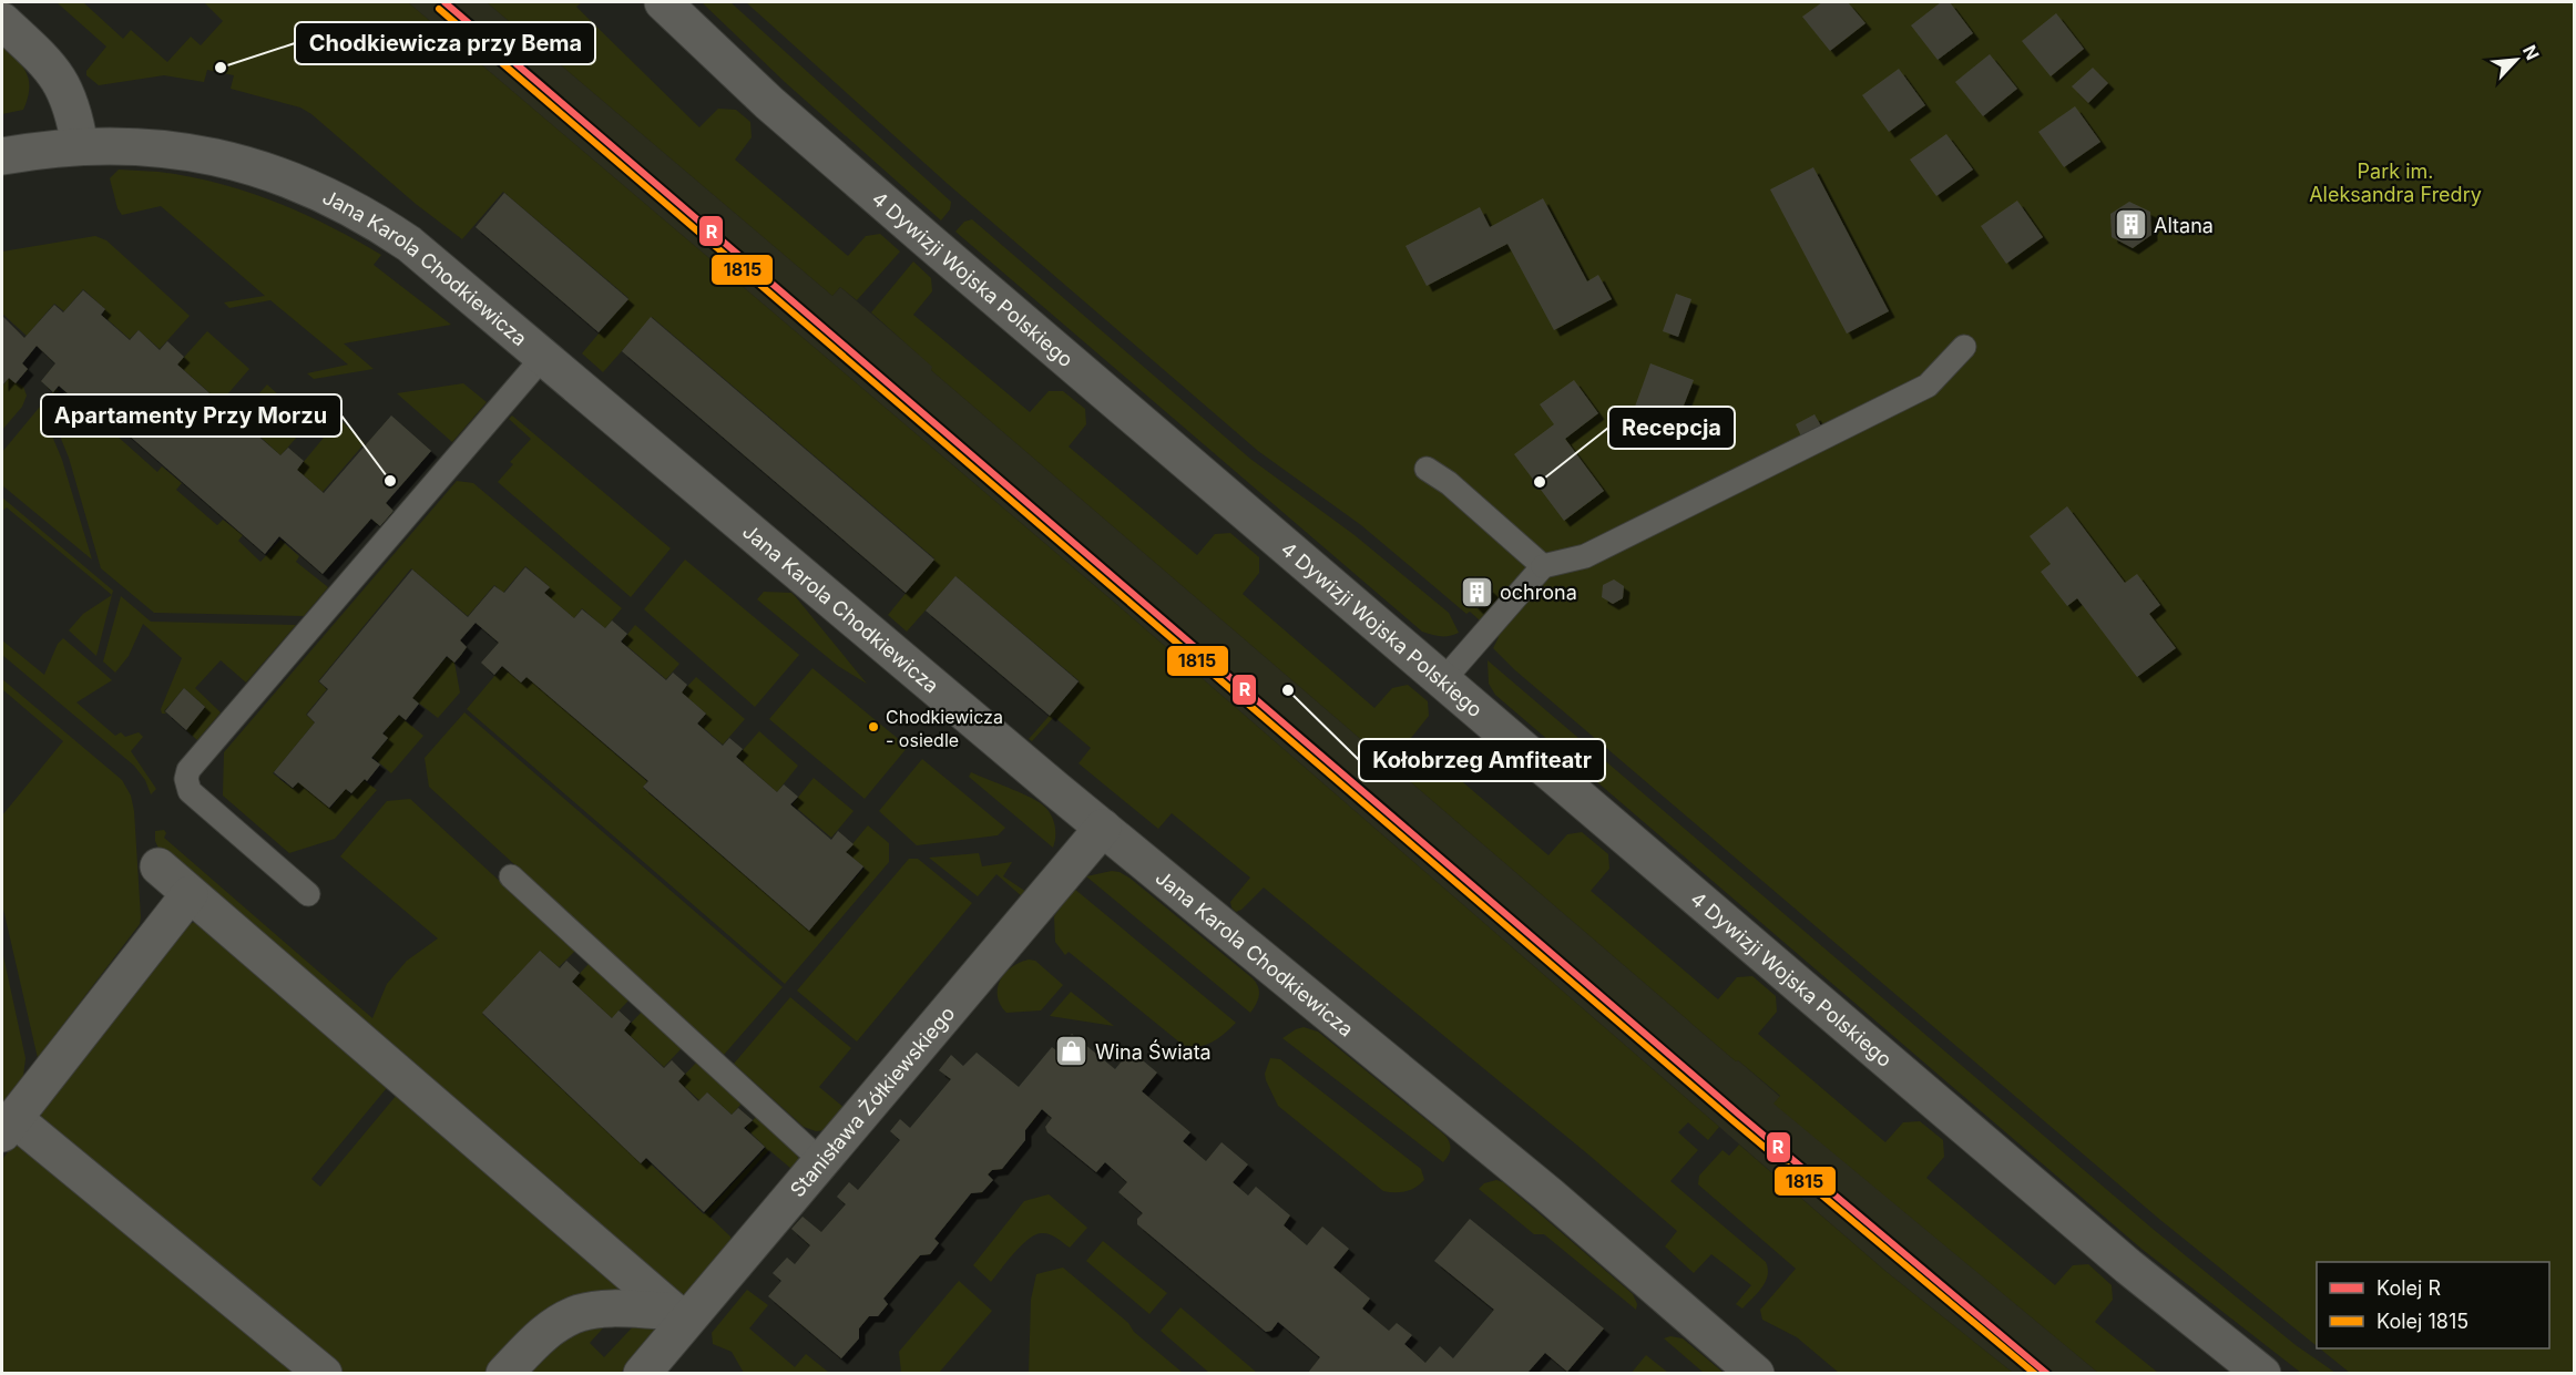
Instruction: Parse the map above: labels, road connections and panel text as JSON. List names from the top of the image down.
{
  "streets": {
    "street": ["Jana Karola Chodkiewicza", "4 Dywizji Wojska Polskiego", "Stanisława Żółkiewskiego"]
  },
  "crossings": [
    ["Jana Karola Chodkiewicza", "Stanisława Żółkiewskiego"]
  ],
  "parks": ["Park im. Aleksandra Fredry"],
  "places": {
    "other": [
      "Chodkiewicza przy Bema",
      "Apartamenty Przy Morzu",
      "Recepcja",
      "Kołobrzeg Amfiteatr",
      "Chodkiewicza - osiedle"
    ],
    "building": ["Altana", "ochrona"],
    "shop": ["Wina Świata"]
  },
  "lines": ["rail line R", "rail line 1815"],
  "legend": ["Kolej R", "Kolej 1815"],
  "north": "top right"
}
